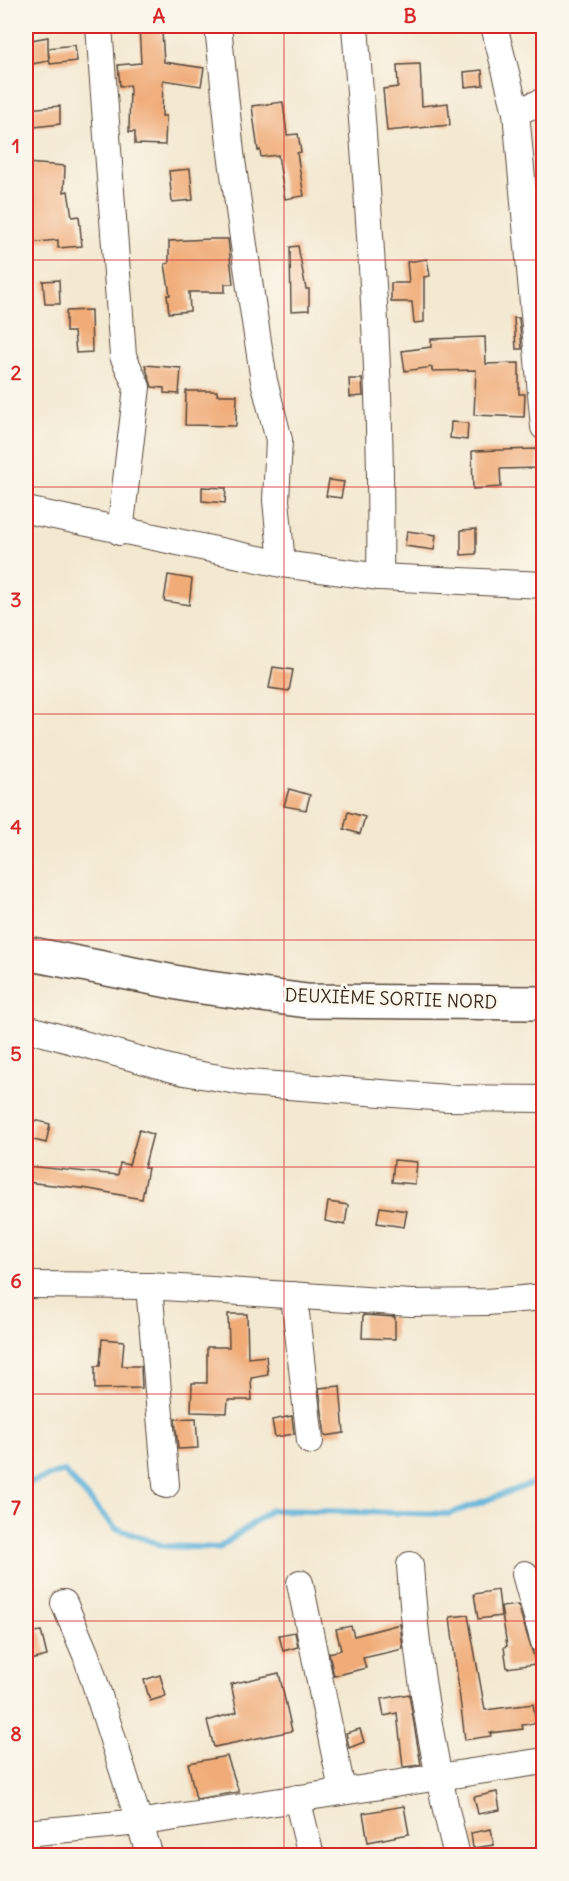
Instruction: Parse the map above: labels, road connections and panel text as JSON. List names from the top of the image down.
{
  "streets": {
    "main road": ["DEUXIÈME SORTIE NORD"]
  },
  "grid": {
    "columns": ["A", "B"],
    "rows": [
      "1",
      "2",
      "3",
      "4",
      "5",
      "6",
      "7",
      "8"
    ]
  }
}
